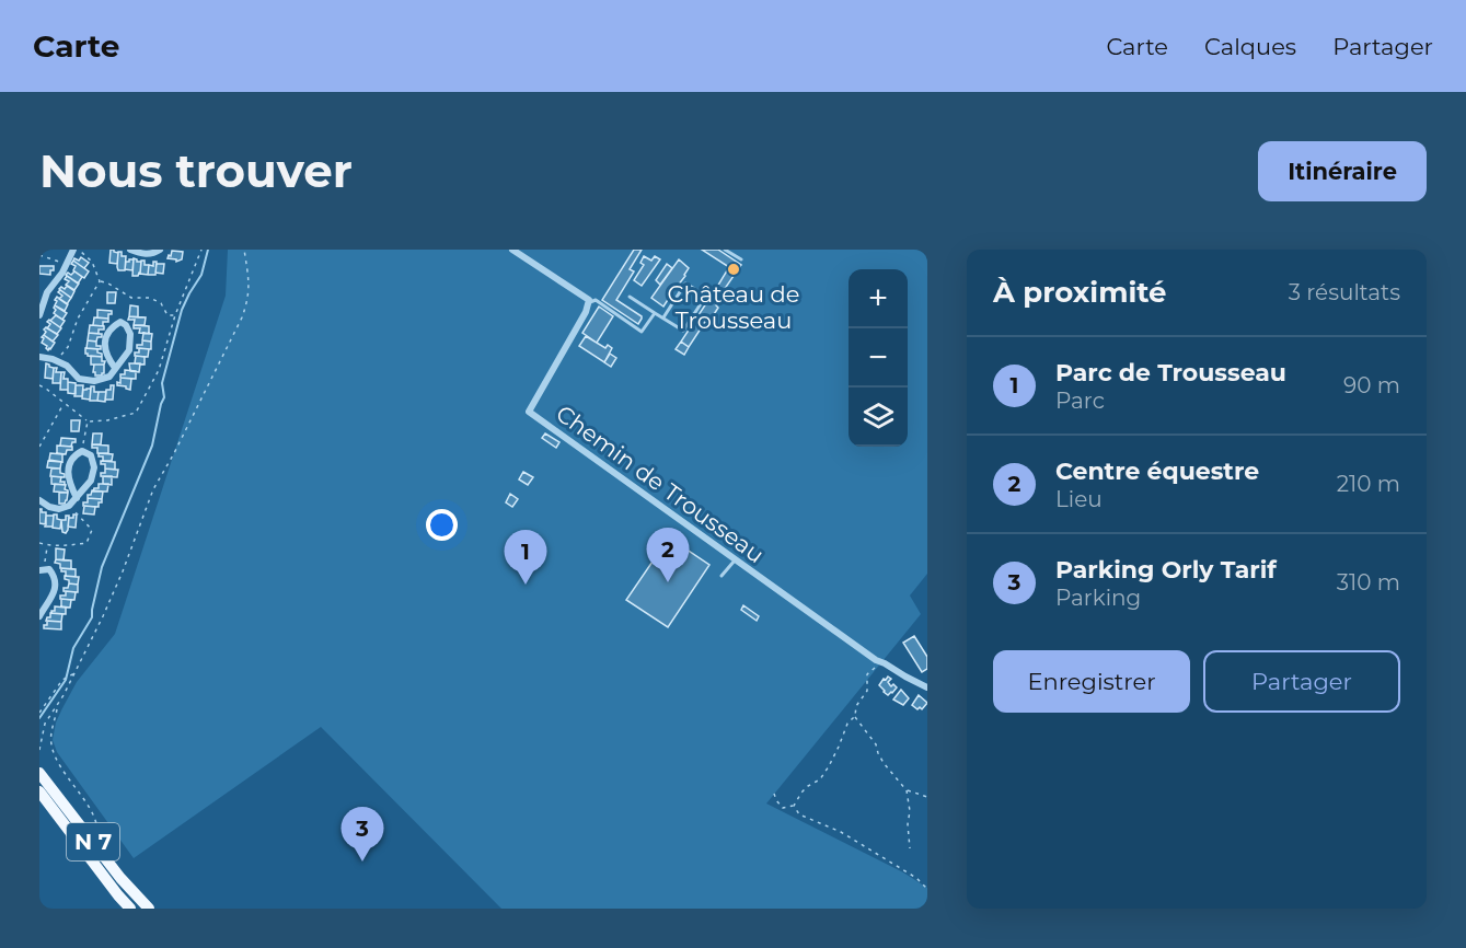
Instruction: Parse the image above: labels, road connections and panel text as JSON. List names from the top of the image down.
{
  "streets": {
    "main road": ["N 7"],
    "street": ["Chemin de Trousseau"]
  },
  "places": ["Château de Trousseau"],
  "page": {
    "header": "Carte",
    "nav": ["Carte", "Calques", "Partager"],
    "buttons": [
      "Itinéraire",
      ["Enregistrer", "Partager"]
    ],
    "title": "Nous trouver",
    "heading": ["À proximité", "3 résultats"],
    "map_buttons": ["+", "−"],
    "list": [
      {
        "mark": "1",
        "name": "Parc de Trousseau",
        "note": "Parc",
        "value": "90 m"
      },
      {
        "mark": "2",
        "name": "Centre équestre",
        "note": "Lieu",
        "value": "210 m"
      },
      {
        "mark": "3",
        "name": "Parking Orly Tarif",
        "note": "Parking",
        "value": "310 m"
      }
    ],
    "pins": ["2", "1", "3"]
  }
}
